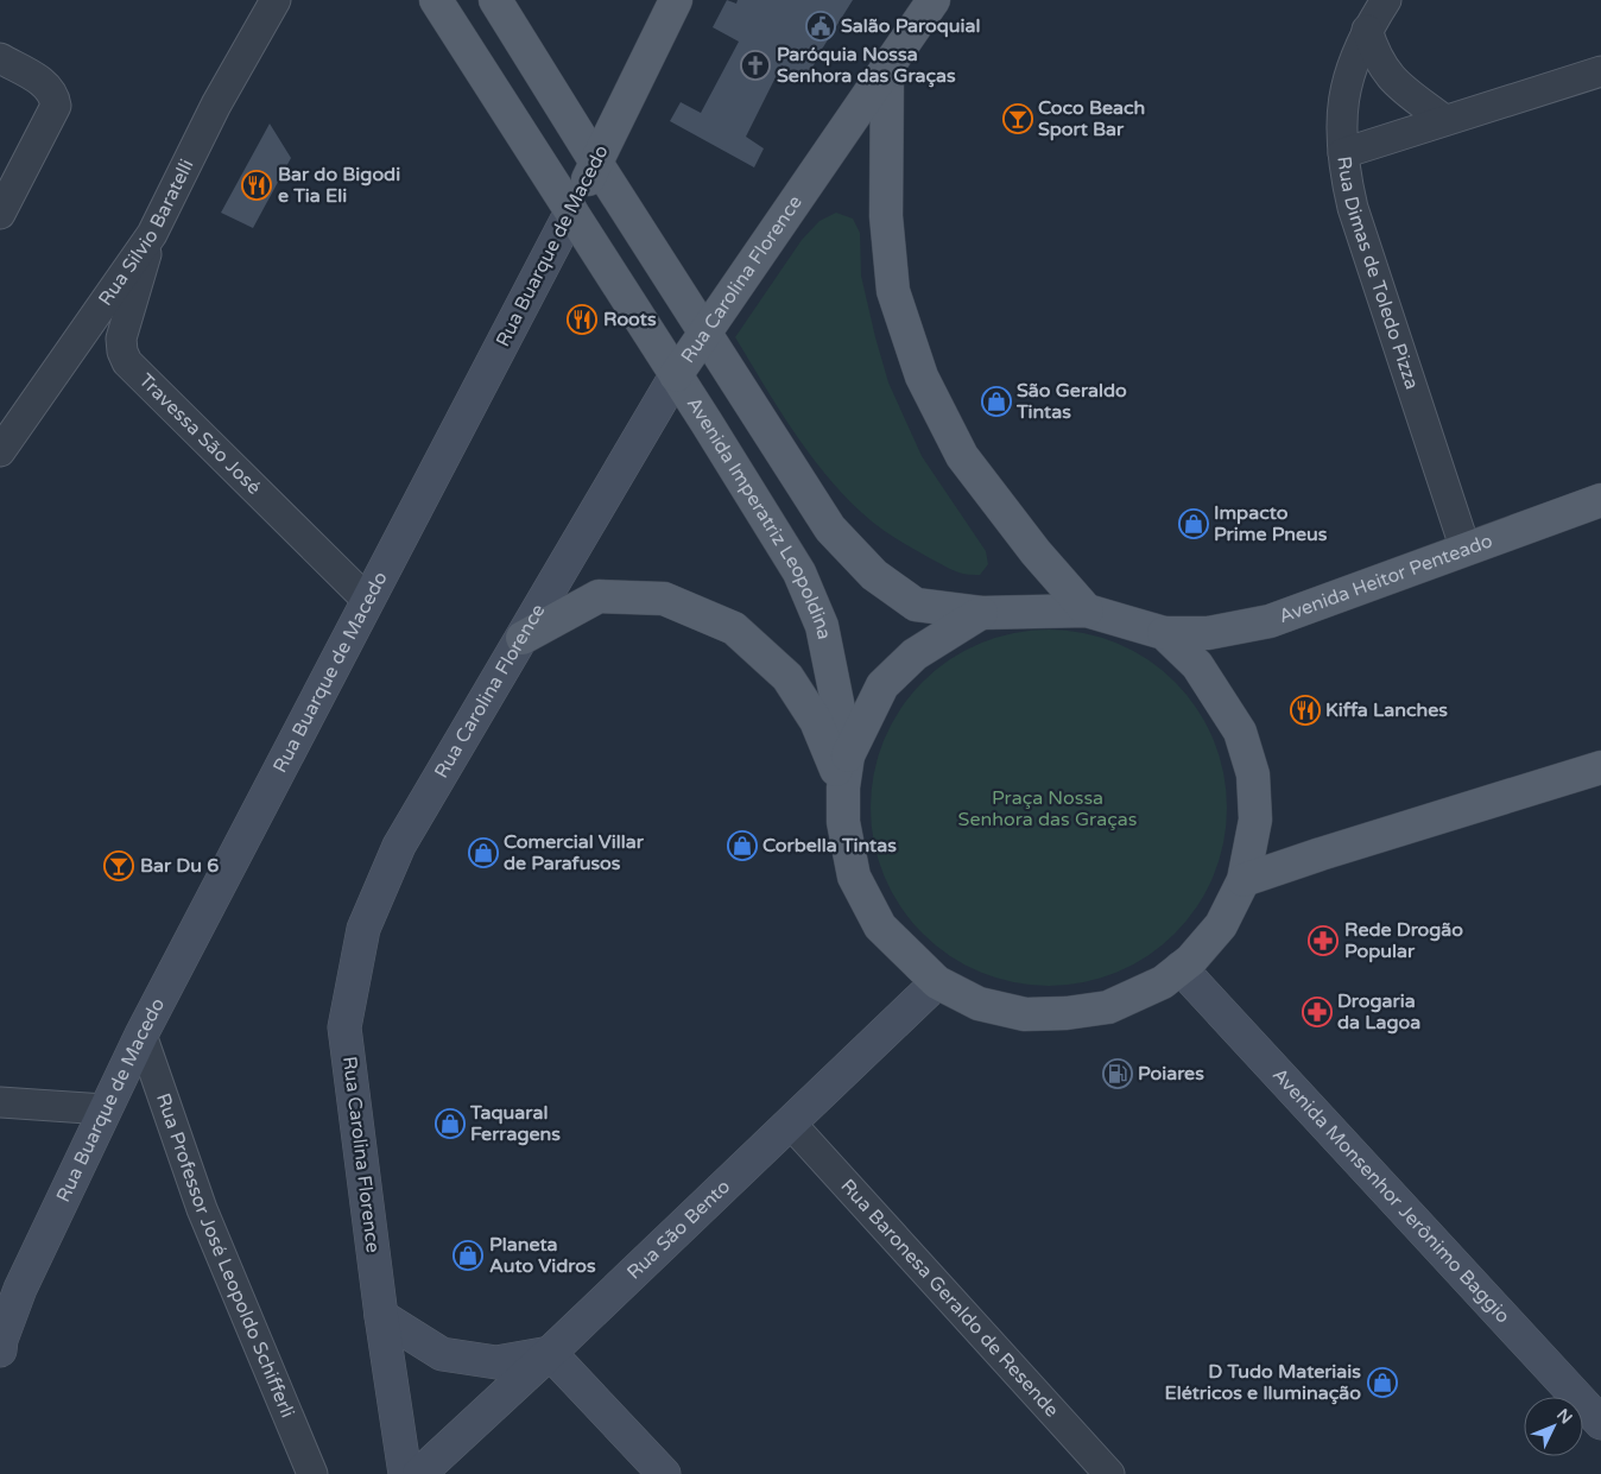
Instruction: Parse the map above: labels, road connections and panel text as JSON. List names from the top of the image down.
{
  "streets": {
    "main road": [
      "Rua Buarque de Macedo",
      "Rua Carolina Florence",
      "Avenida Imperatriz Leopoldina",
      "Avenida Heitor Penteado",
      "Avenida Monsenhor Jerônimo Baggio",
      "Rua São Bento"
    ],
    "street": [
      "Rua Silvio Baratelli",
      "Rua Dimas de Toledo Pizza",
      "Travessa São José",
      "Rua Professor José Leopoldo Schifferli",
      "Rua Baronesa Geraldo de Resende"
    ]
  },
  "crossings": [
    ["Rua Silvio Baratelli", "Travessa São José"],
    ["Rua Buarque de Macedo", "Travessa São José"],
    ["Rua Buarque de Macedo", "Avenida Imperatriz Leopoldina"],
    ["Rua Buarque de Macedo", "Rua Professor José Leopoldo Schifferli"],
    ["Rua Dimas de Toledo Pizza", "Avenida Heitor Penteado"],
    ["Rua Carolina Florence", "Avenida Imperatriz Leopoldina"],
    ["Rua São Bento", "Rua Baronesa Geraldo de Resende"]
  ],
  "parks": ["Praça Nossa Senhora das Graças"],
  "places": {
    "public building": ["Salão Paroquial"],
    "church": ["Paróquia Nossa Senhora das Graças"],
    "bar": ["Coco Beach Sport Bar", "Bar Du 6"],
    "restaurant": ["Bar do Bigodi e Tia Eli", "Roots", "Kiffa Lanches"],
    "shop": [
      "São Geraldo Tintas",
      "Impacto Prime Pneus",
      "Corbella Tintas",
      "Comercial Villar de Parafusos",
      "Taquaral Ferragens",
      "Planeta Auto Vidros",
      "D Tudo Materiais Elétricos e Iluminação"
    ],
    "pharmacy": ["Rede Drogão Popular", "Drogaria da Lagoa"],
    "fuel station": ["Poiares"]
  },
  "north": "top right"
}
